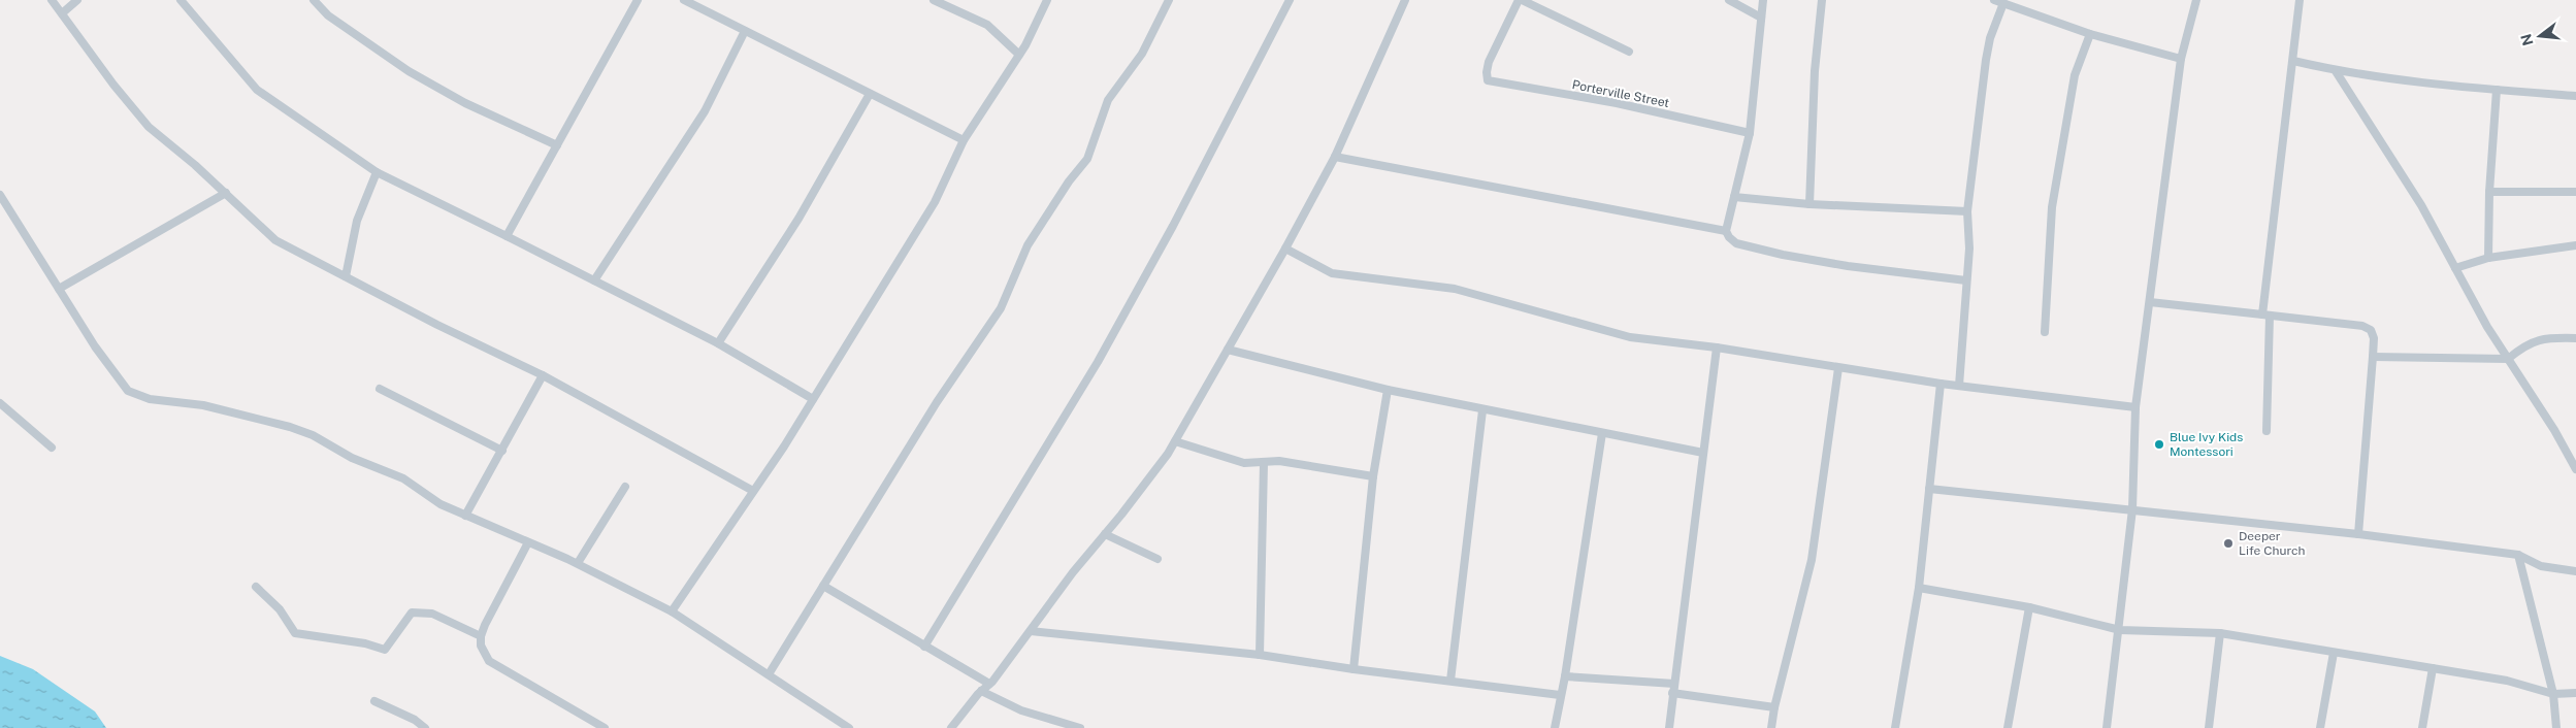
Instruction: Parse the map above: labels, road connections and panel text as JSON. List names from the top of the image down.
{
  "streets": {
    "street": ["Porterville Street"]
  },
  "places": ["Blue Ivy Kids Montessori", "Deeper Life Church"],
  "north": "left"
}
